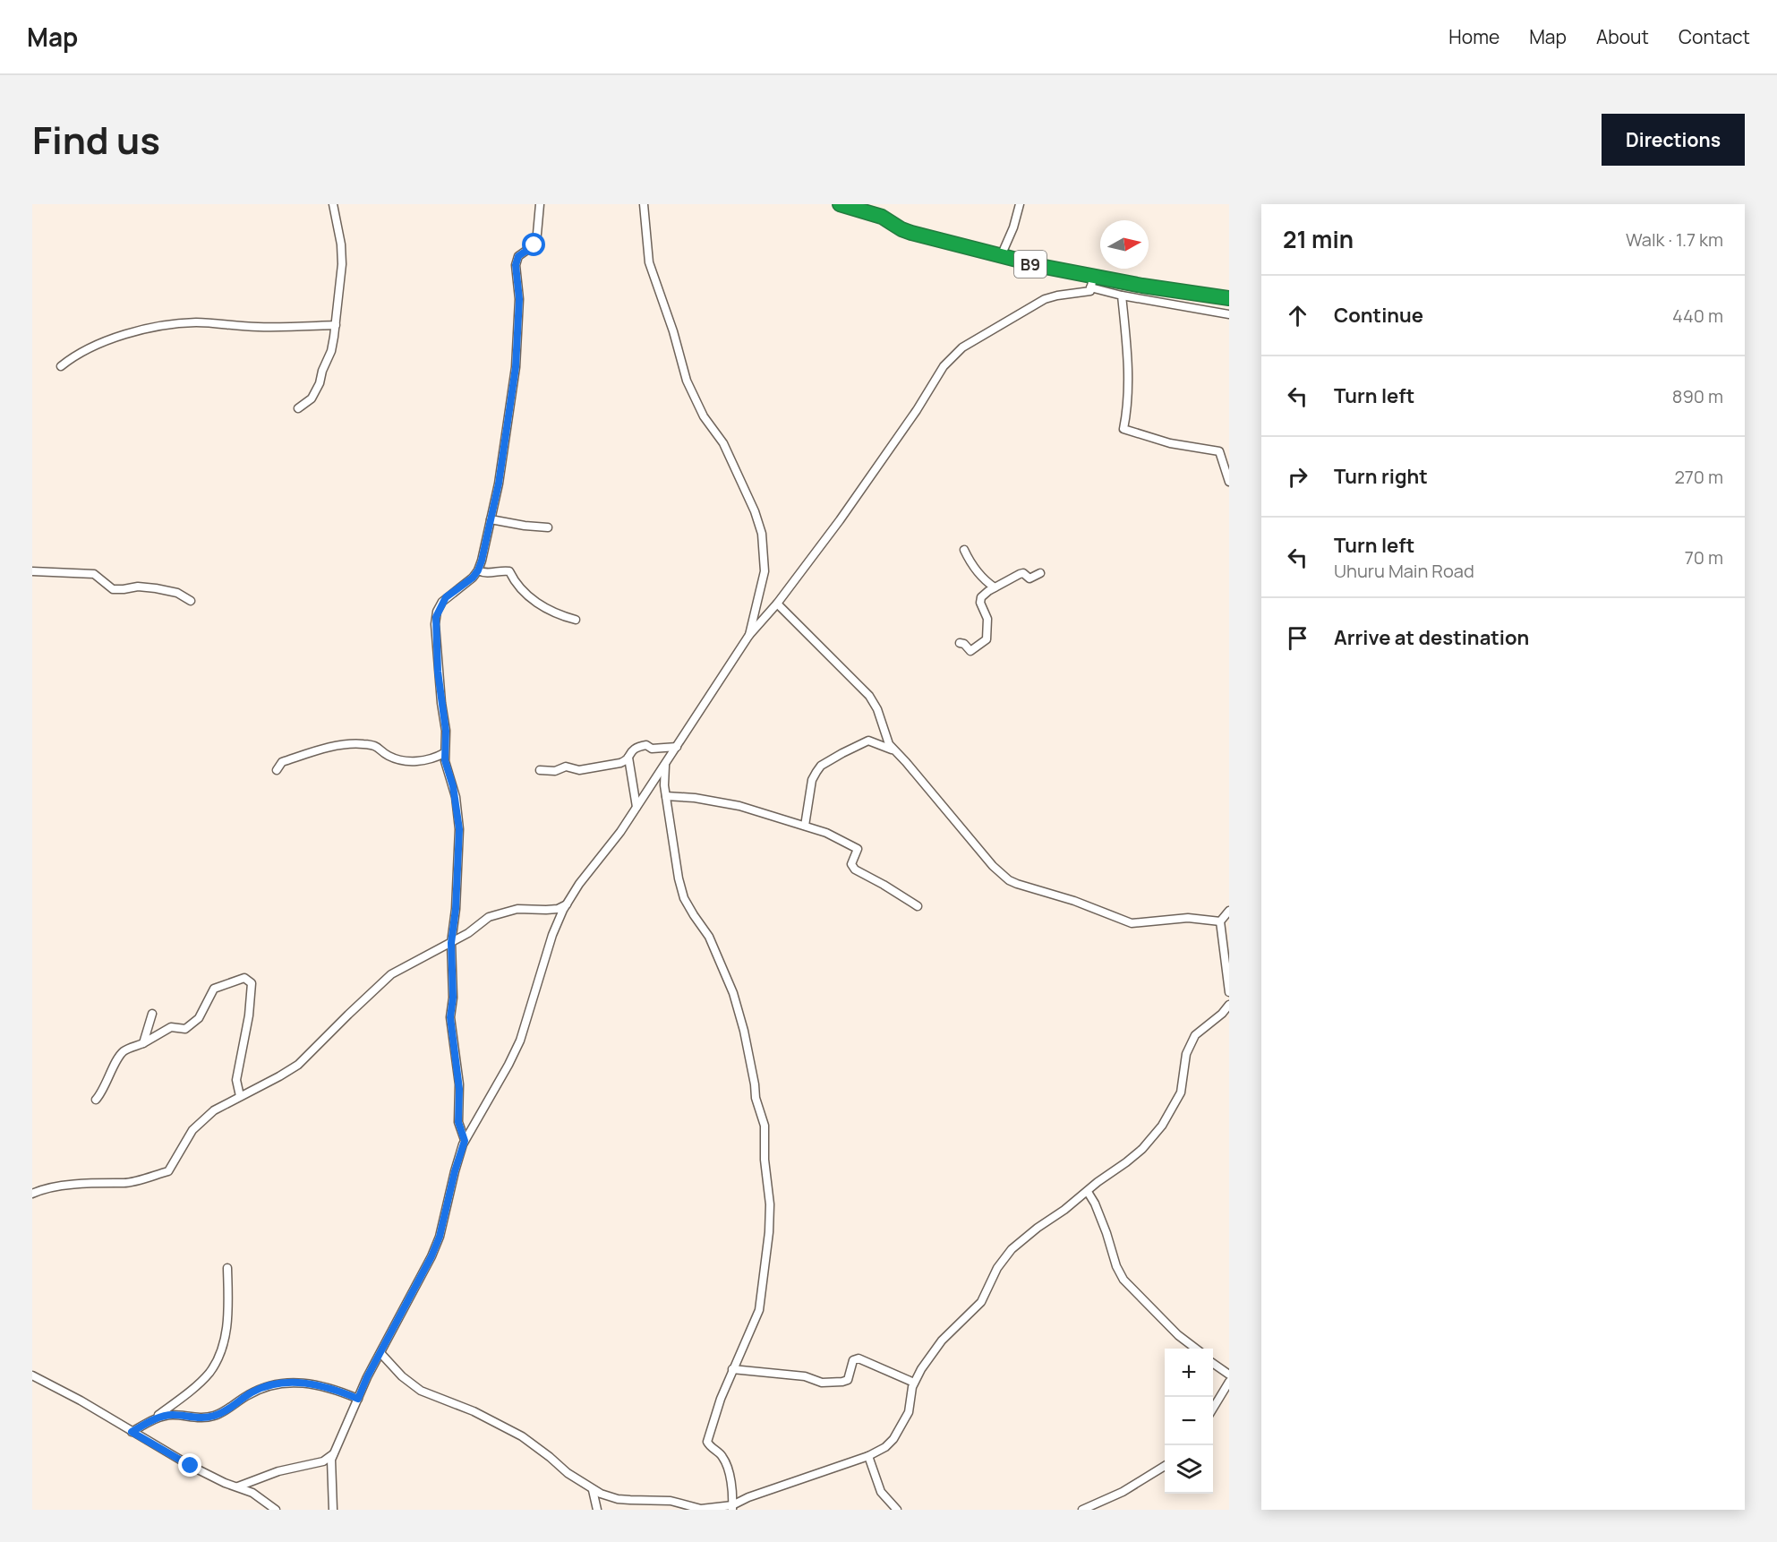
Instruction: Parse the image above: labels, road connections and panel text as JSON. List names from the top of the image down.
{
  "streets": {
    "highway": ["B9"]
  },
  "north": "right",
  "page": {
    "header": "Map",
    "nav": [
      "Home",
      "Map",
      "About",
      "Contact"
    ],
    "title": "Find us",
    "buttons": "Directions",
    "heading": ["21 min", "Walk · 1.7 km"],
    "list": [
      ["Continue", "440 m"],
      ["Turn left", "890 m"],
      ["Turn right", "270 m"],
      ["Turn left", "Uhuru Main Road", "70 m"],
      "Arrive at destination"
    ],
    "map_buttons": ["+", "−"]
  }
}
